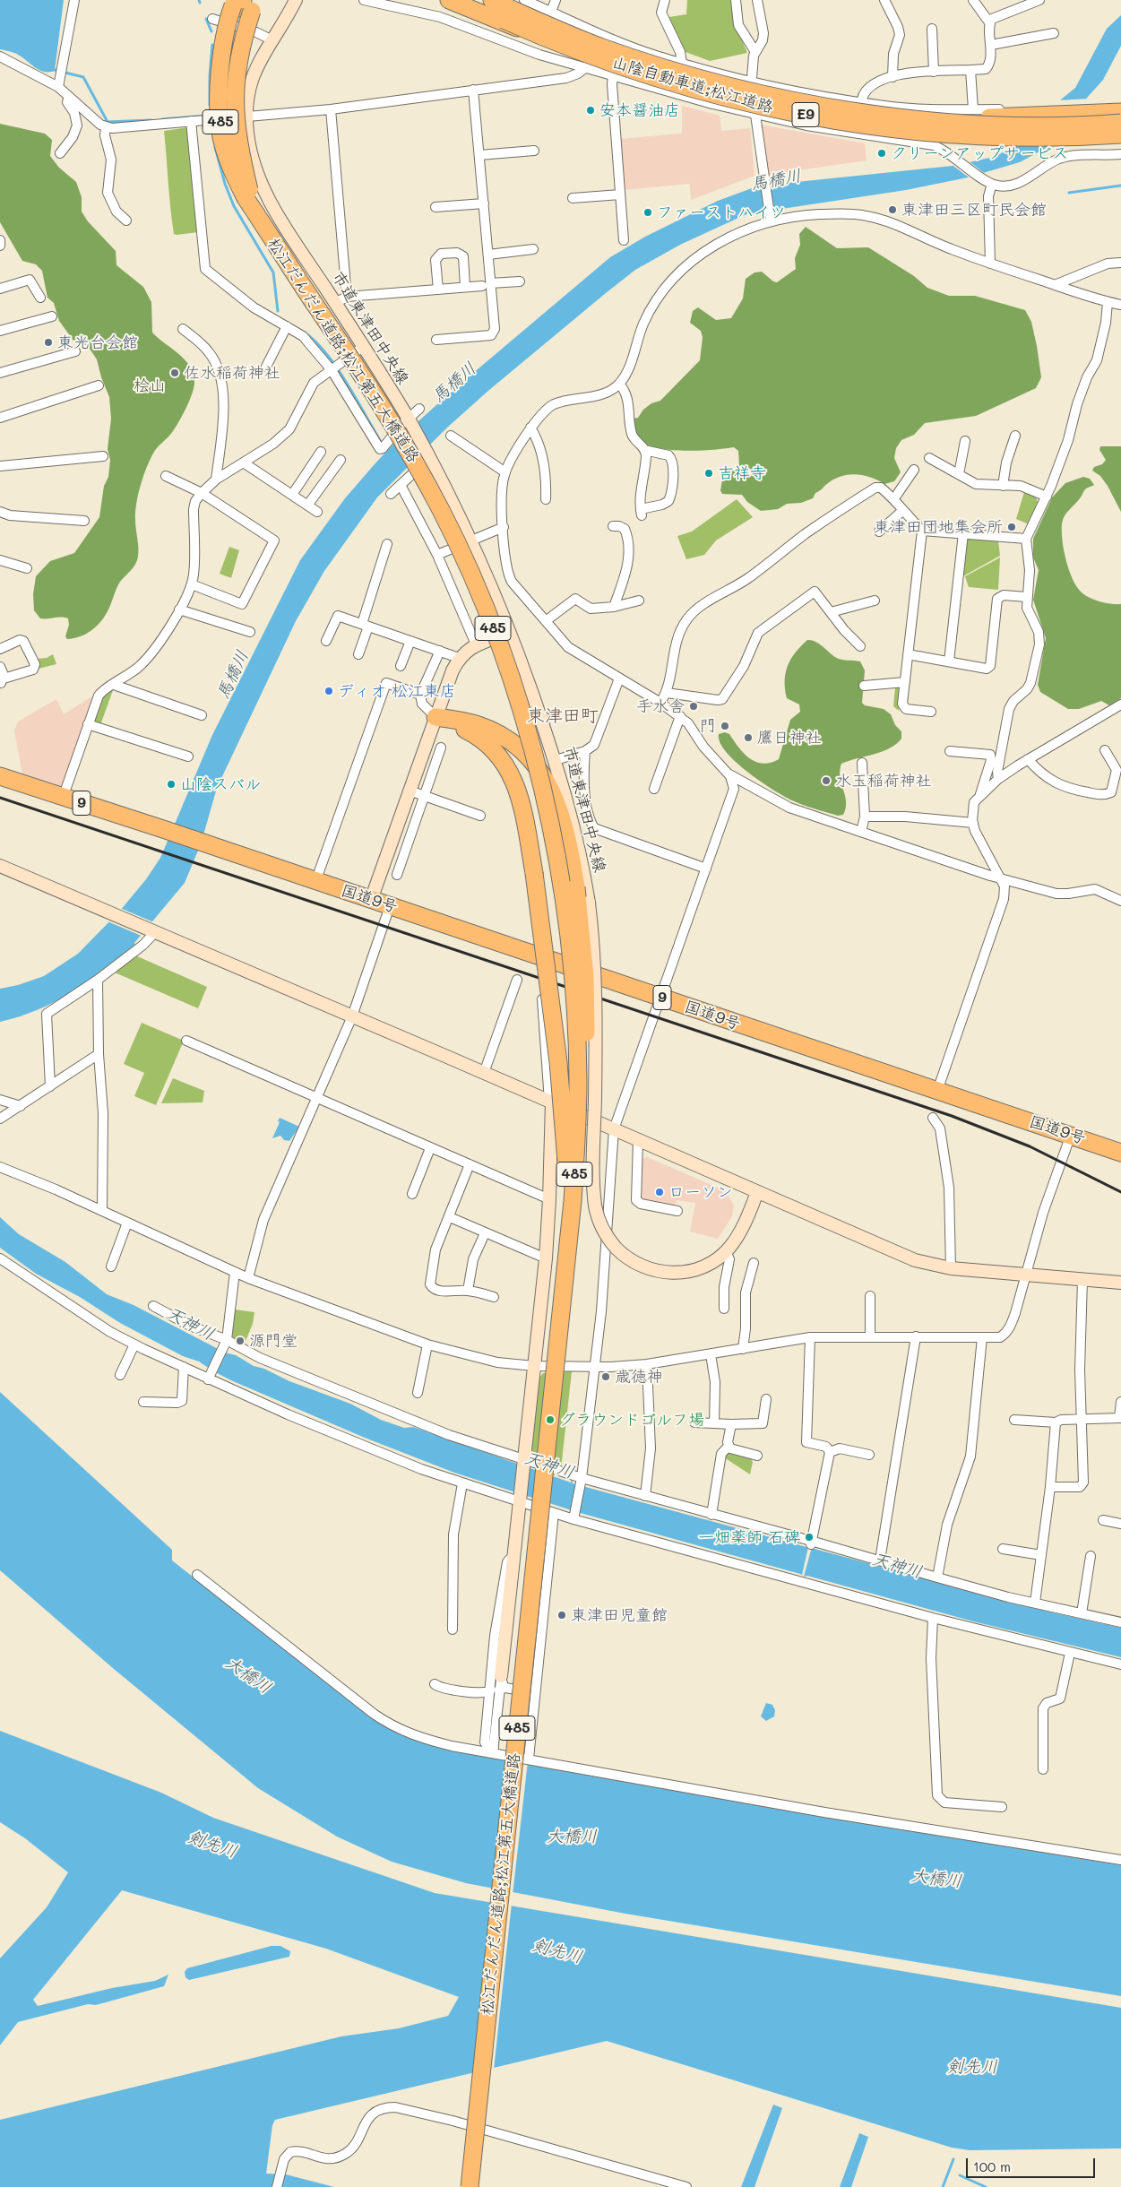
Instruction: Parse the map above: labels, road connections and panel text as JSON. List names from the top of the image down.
{
  "streets": {
    "highway": [
      "山陰自動車道;松江道路",
      "E9",
      "485",
      "松江だんだん道路;松江第五大橋道路",
      "9",
      "国道9号"
    ],
    "street": ["市道東津田中央線"]
  },
  "crossings": [
    ["485", "松江だんだん道路;松江第五大橋道路"],
    ["9", "国道9号"]
  ],
  "districts": ["東津田町"],
  "water": [
    "馬橋川",
    "天神川",
    "大橋川",
    "剣先川"
  ],
  "parks": ["桧山"],
  "places": [
    "安本醤油店",
    "クリーンアップサービス",
    "東津田三区町民会館",
    "ファーストハイツ",
    "東光台会館",
    "佐水稲荷神社",
    "吉祥寺",
    "東津田団地集会所",
    "ディオ 松江東店",
    "手水舎",
    "門",
    "鷹日神社",
    "水玉稲荷神社",
    "山陰スバル",
    "ローソン",
    "源門堂",
    "歳徳神",
    "グラウンドゴルフ場",
    "一畑薬師 石碑",
    "東津田児童館"
  ],
  "scale_bar": "100 m"
}
